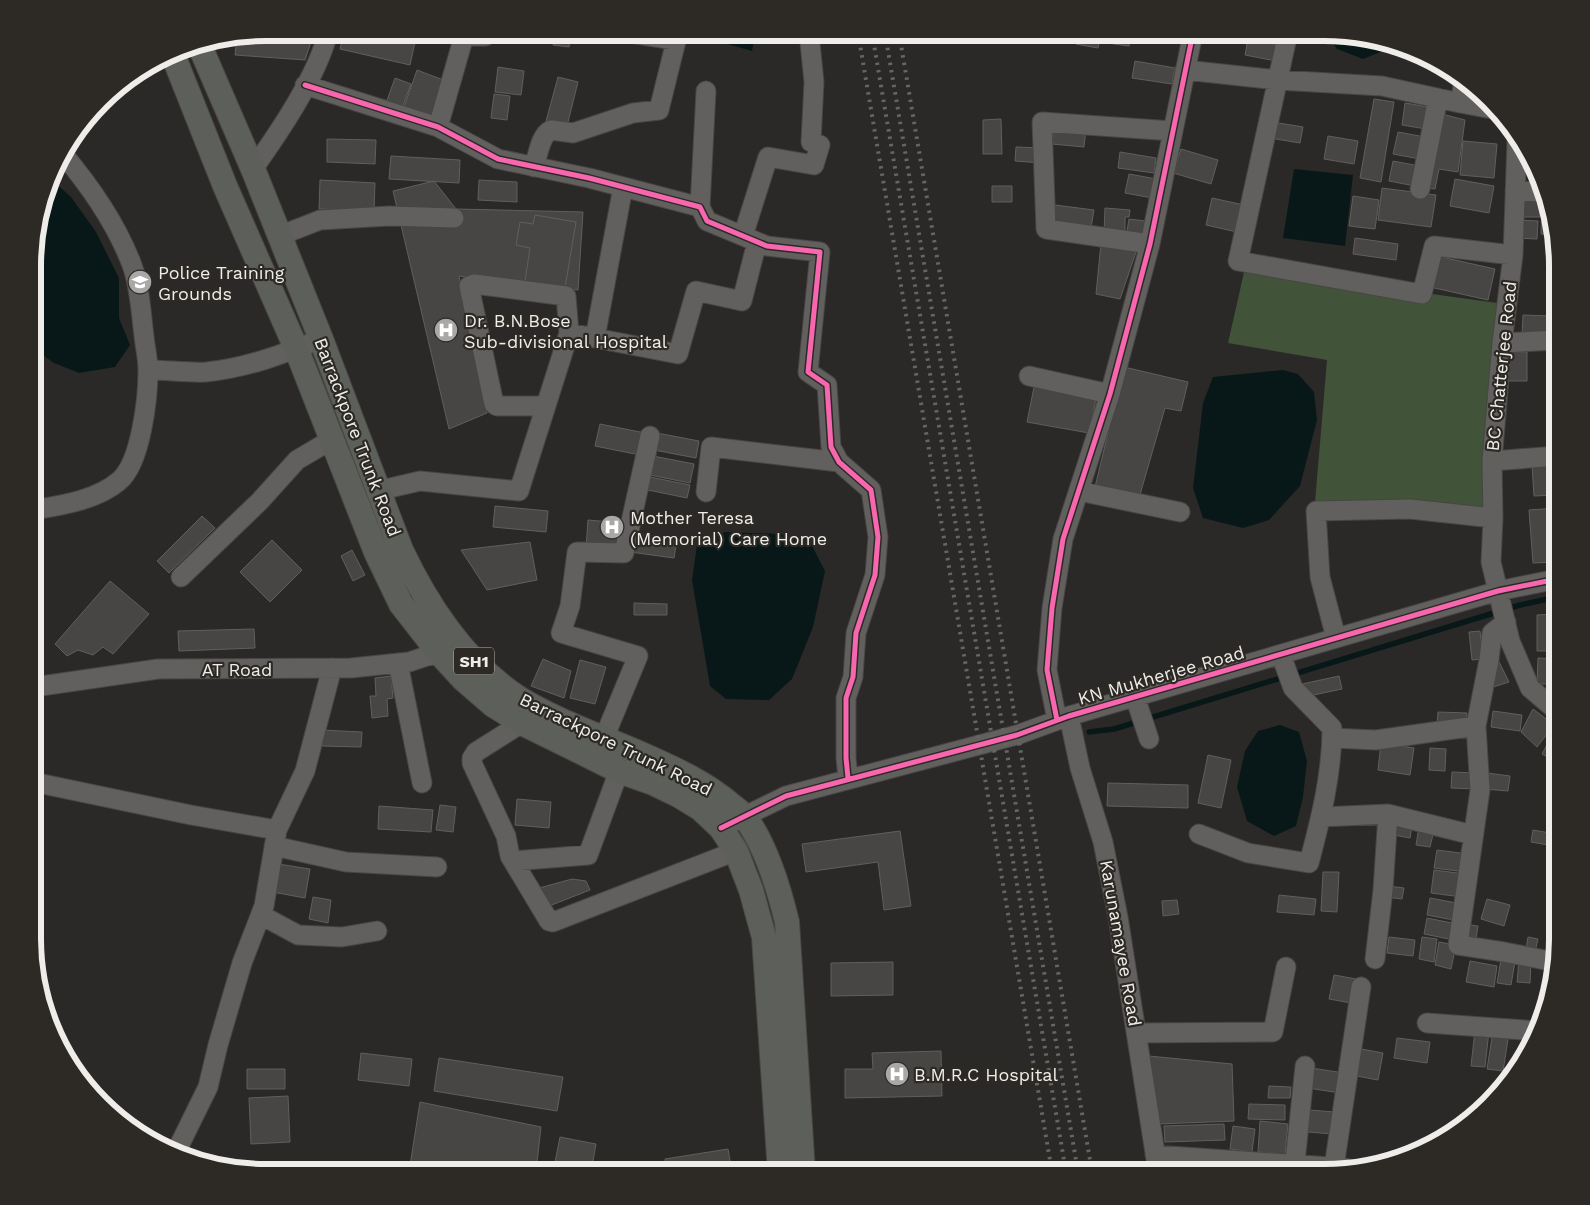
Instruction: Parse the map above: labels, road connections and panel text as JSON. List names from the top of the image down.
{
  "streets": {
    "main road": ["Barrackpore Trunk Road", "SH1"],
    "street": [
      "BC Chatterjee Road",
      "AT Road",
      "KN Mukherjee Road",
      "Karunamayee Road"
    ]
  },
  "crossings": [
    ["BC Chatterjee Road", "KN Mukherjee Road"],
    ["Barrackpore Trunk Road", "AT Road"],
    ["Barrackpore Trunk Road", "KN Mukherjee Road"],
    ["KN Mukherjee Road", "Karunamayee Road"]
  ],
  "places": {
    "school or university": ["Police Training Grounds"],
    "hospital": ["Dr. B.N.Bose Sub-divisional Hospital", "Mother Teresa (Memorial) Care Home", "B.M.R.C Hospital"]
  }
}
